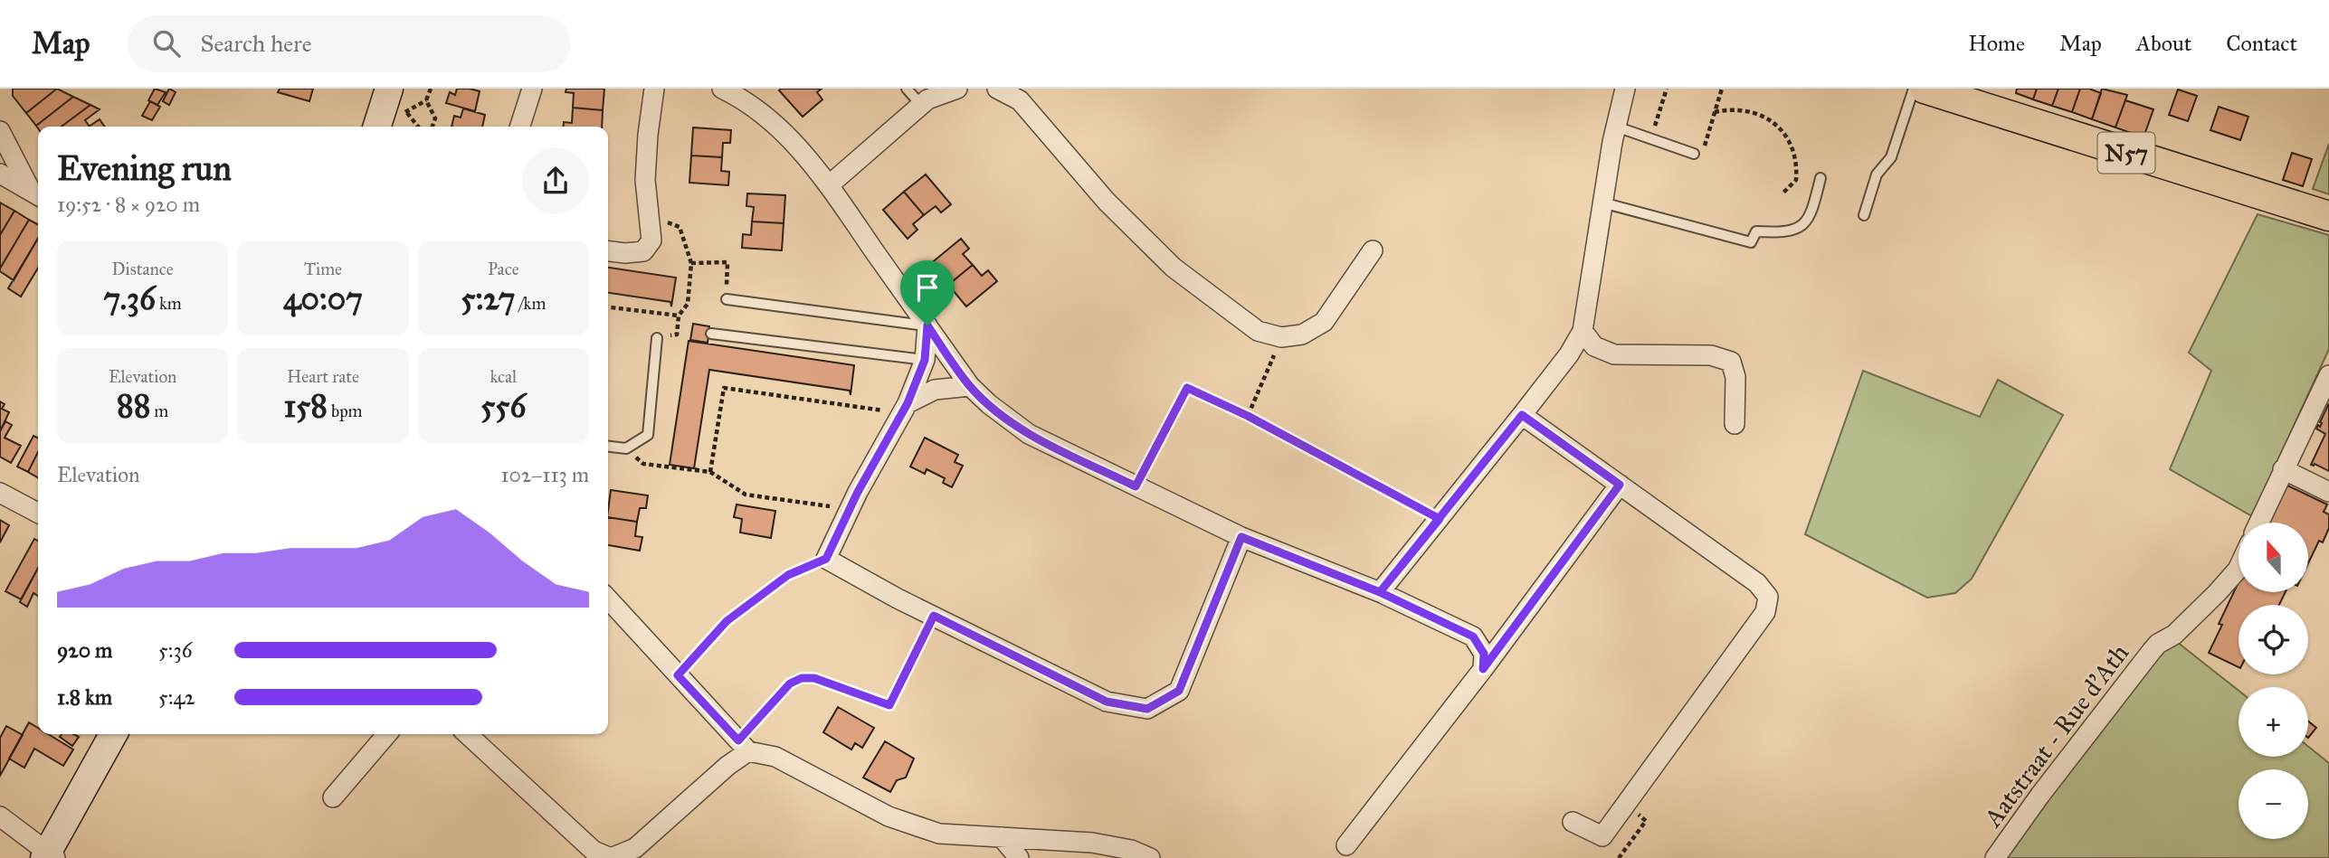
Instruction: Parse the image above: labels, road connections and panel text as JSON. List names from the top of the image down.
{
  "streets": {
    "main road": ["N57"],
    "street": ["Aatstraat - Rue d'Ath"]
  },
  "north": "top",
  "page": {
    "header": "Map",
    "search": "Search here",
    "nav": [
      "Home",
      "Map",
      "About",
      "Contact"
    ],
    "heading": ["Evening run", "19:52 · 8 × 920 m"],
    "stats": [
      ["Distance", "7.36 km"],
      ["Time", "40:07"],
      ["Pace", "5:27 /km"],
      ["Elevation", "88 m"],
      ["Heart rate", "158 bpm"],
      ["kcal", "556"]
    ],
    "chart": ["Elevation", "102–113 m"],
    "map_buttons": ["+", "−"],
    "list": [
      {
        "name": "920 m",
        "note": "5:36"
      },
      {
        "name": "1.8 km",
        "note": "5:42"
      }
    ]
  }
}
